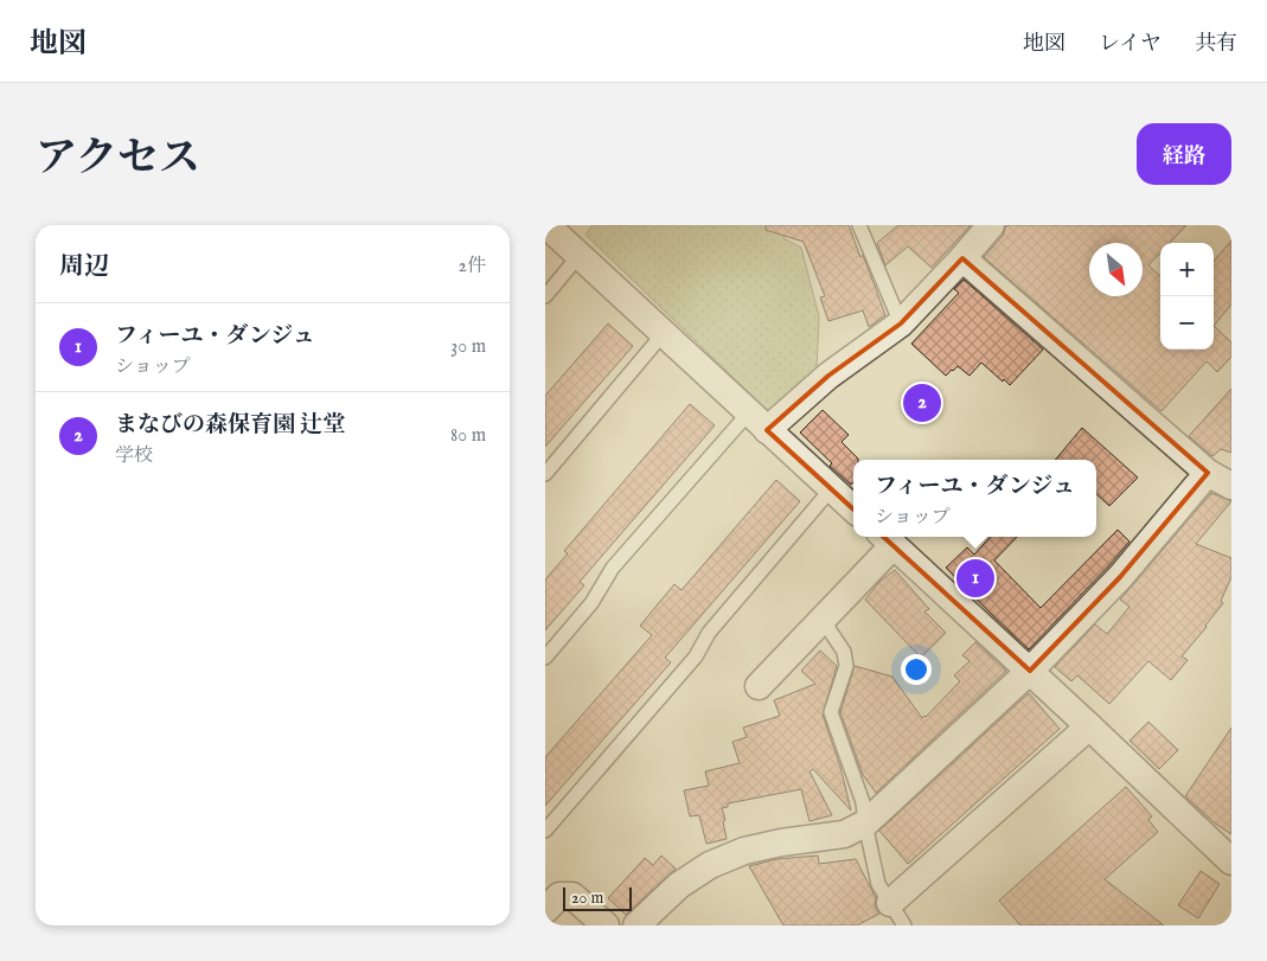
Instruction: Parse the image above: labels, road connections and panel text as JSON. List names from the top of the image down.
{
  "scale_bar": "20 m",
  "north": "bottom right",
  "page": {
    "header": "地図",
    "nav": ["地図", "レイヤ", "共有"],
    "title": "アクセス",
    "buttons": "経路",
    "heading": ["周辺", "2件"],
    "map_buttons": ["+", "−"],
    "list": [
      {
        "mark": "1",
        "name": "フィーユ・ダンジュ",
        "note": "ショップ",
        "value": "30 m"
      },
      {
        "mark": "2",
        "name": "まなびの森保育園 辻堂",
        "note": "学校",
        "value": "80 m"
      }
    ],
    "pins": ["2", "1"],
    "popup": ["フィーユ・ダンジュ", "ショップ"],
    "scale": "20 m"
  }
}
